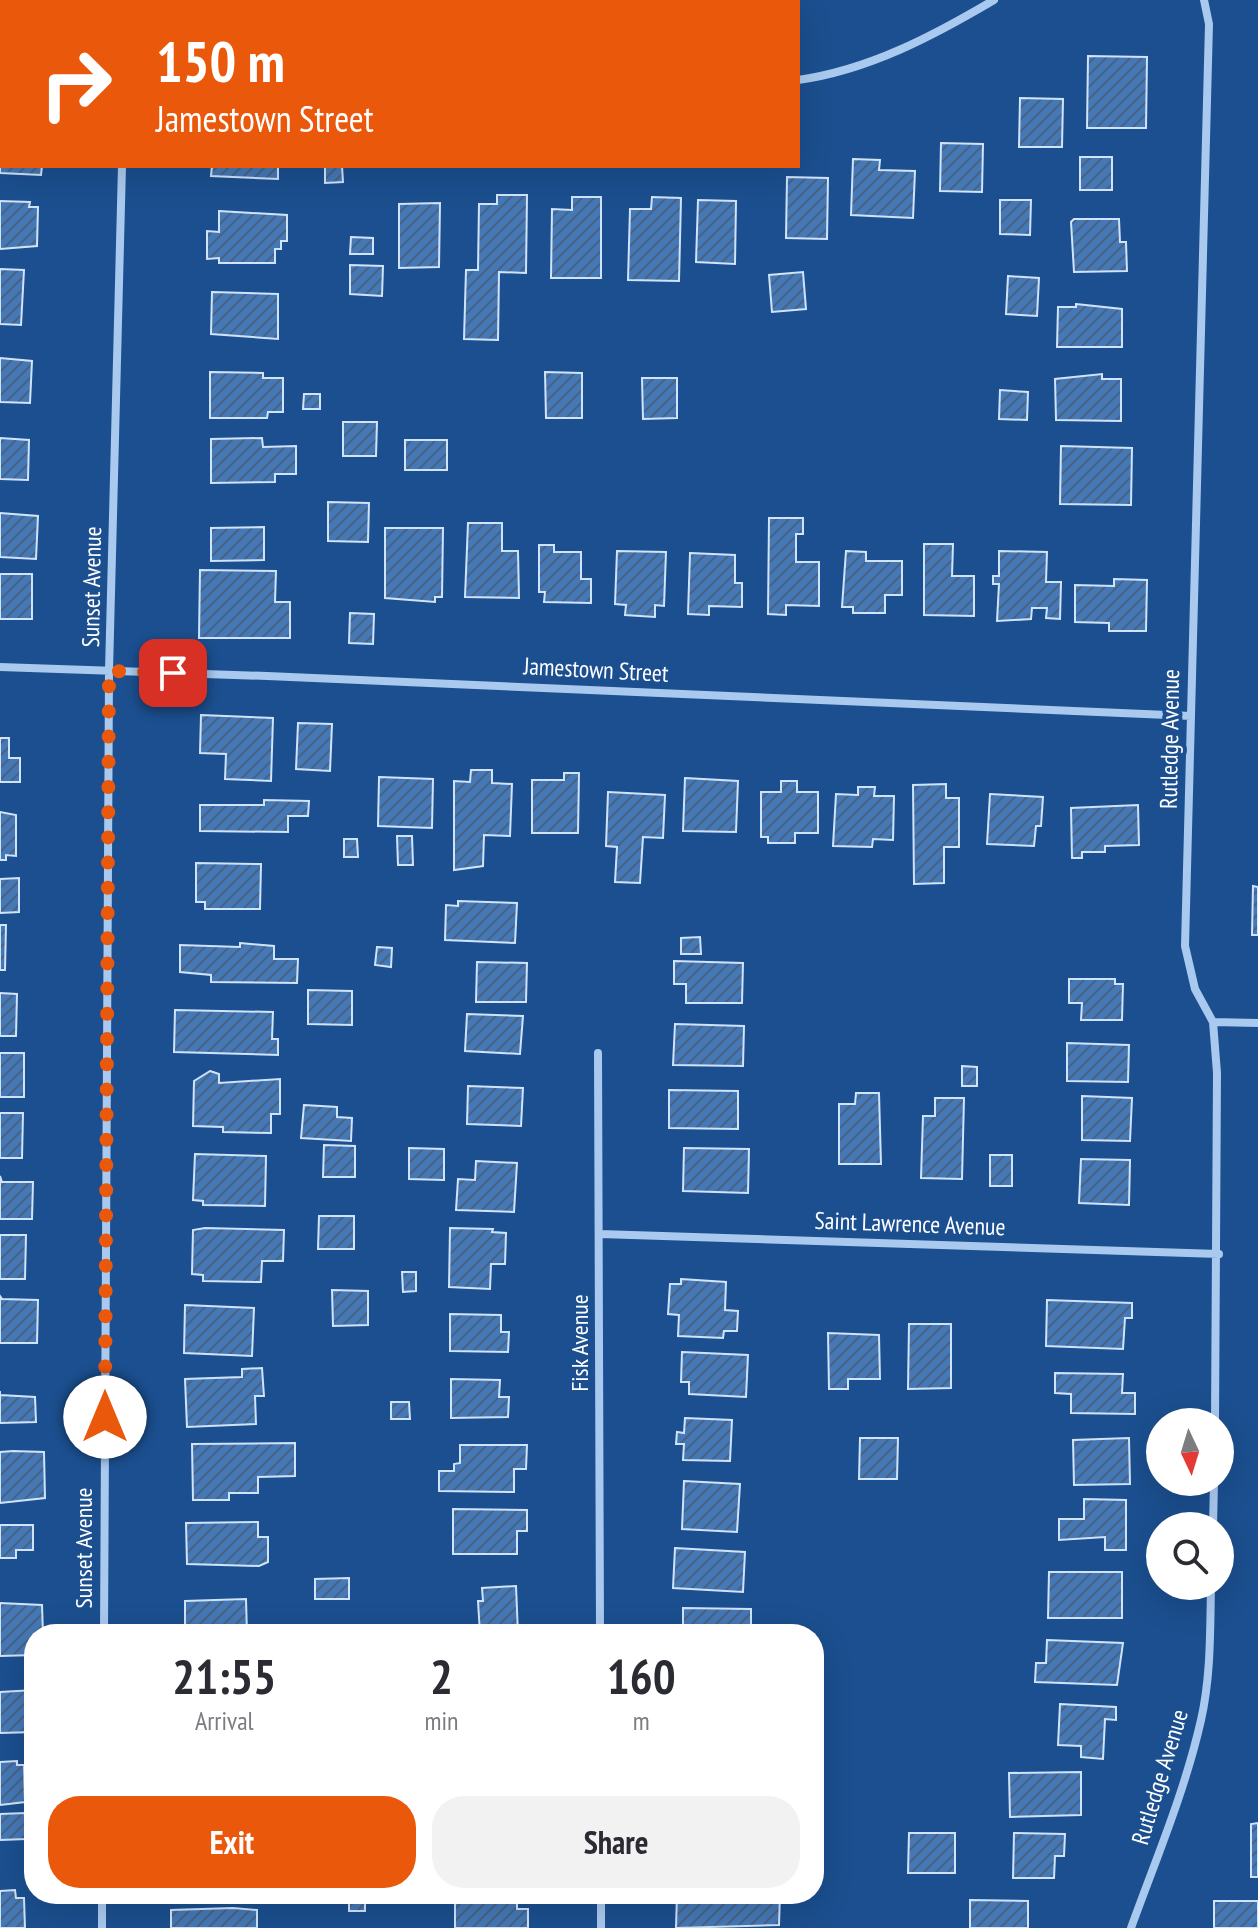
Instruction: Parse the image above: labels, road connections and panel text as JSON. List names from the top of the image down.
{
  "streets": {
    "street": [
      "Sunset Avenue",
      "Jamestown Street",
      "Rutledge Avenue",
      "Saint Lawrence Avenue",
      "Fisk Avenue"
    ]
  },
  "crossings": [
    ["Sunset Avenue", "Jamestown Street"],
    ["Jamestown Street", "Rutledge Avenue"],
    ["Rutledge Avenue", "Saint Lawrence Avenue"],
    ["Saint Lawrence Avenue", "Fisk Avenue"]
  ],
  "north": "bottom",
  "page": {
    "turn": ["150 m", "Jamestown Street"],
    "eta": [
      "21:55",
      "Arrival",
      "2",
      "min",
      "160",
      "m"
    ],
    "buttons": ["Exit", "Share"]
  }
}
